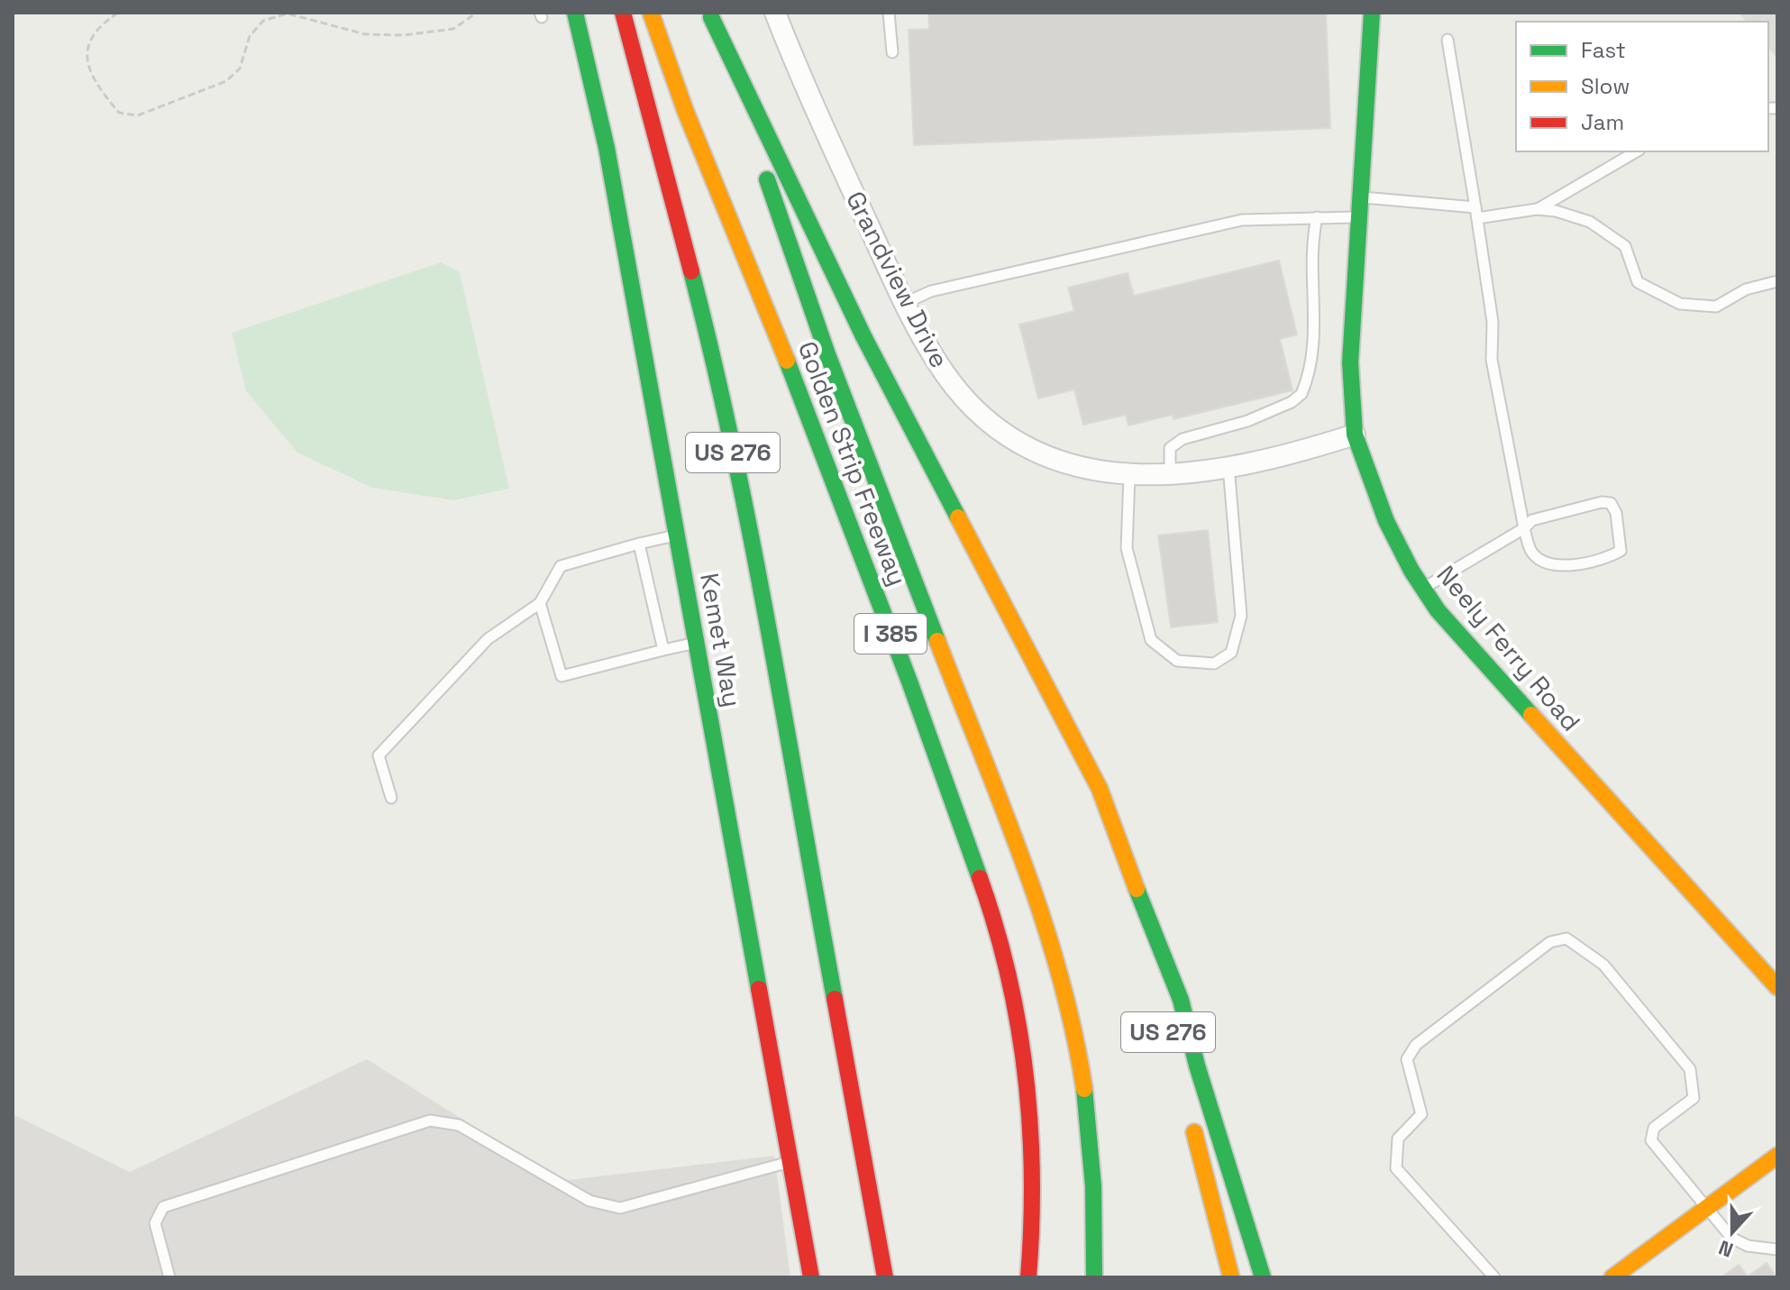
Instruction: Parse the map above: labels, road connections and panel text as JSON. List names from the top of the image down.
{
  "streets": {
    "main road": [
      "US 276",
      "Golden Strip Freeway",
      "I 385",
      "Kemet Way",
      "Neely Ferry Road"
    ],
    "street": ["Grandview Drive"]
  },
  "crossings": [
    ["Grandview Drive", "Neely Ferry Road"]
  ],
  "legend": ["Fast", "Slow", "Jam"],
  "north": "bottom"
}
